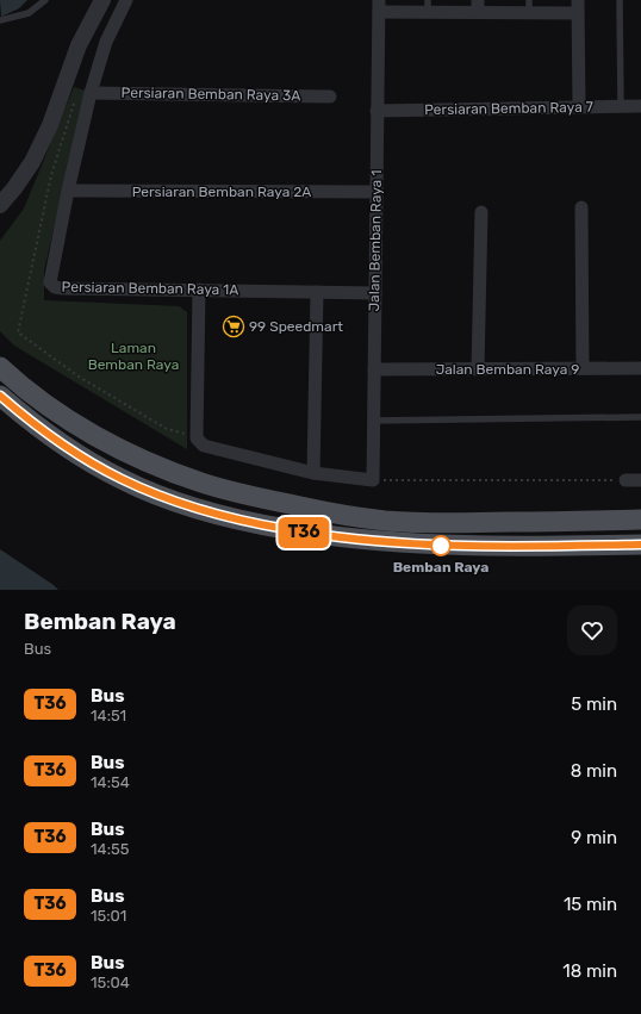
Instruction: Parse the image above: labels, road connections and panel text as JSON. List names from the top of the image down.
{
  "streets": {
    "street": [
      "Persiaran Bemban Raya 3A",
      "Persiaran Bemban Raya 7",
      "Persiaran Bemban Raya 2A",
      "Jalan Bemban Raya 1",
      "Persiaran Bemban Raya 1A",
      "Jalan Bemban Raya 9"
    ]
  },
  "crossings": [
    ["Persiaran Bemban Raya 3A", "Persiaran Bemban Raya 1A"],
    ["Persiaran Bemban Raya 7", "Jalan Bemban Raya 1"],
    ["Persiaran Bemban Raya 2A", "Jalan Bemban Raya 1"],
    ["Persiaran Bemban Raya 2A", "Persiaran Bemban Raya 1A"],
    ["Jalan Bemban Raya 1", "Persiaran Bemban Raya 1A"],
    ["Jalan Bemban Raya 1", "Jalan Bemban Raya 9"]
  ],
  "parks": ["Laman Bemban Raya"],
  "places": {
    "supermarket": ["99 Speedmart"],
    "other": ["Bemban Raya"]
  },
  "lines": ["bus line T36"],
  "page": {
    "on_map": "T36",
    "heading": ["Bemban Raya", "Bus"],
    "list": [
      {
        "mark": "T36",
        "name": "Bus",
        "note": "14:51",
        "value": "5 min"
      },
      {
        "mark": "T36",
        "name": "Bus",
        "note": "14:54",
        "value": "8 min"
      },
      {
        "mark": "T36",
        "name": "Bus",
        "note": "14:55",
        "value": "9 min"
      },
      {
        "mark": "T36",
        "name": "Bus",
        "note": "15:01",
        "value": "15 min"
      },
      {
        "mark": "T36",
        "name": "Bus",
        "note": "15:04",
        "value": "18 min"
      }
    ]
  }
}
